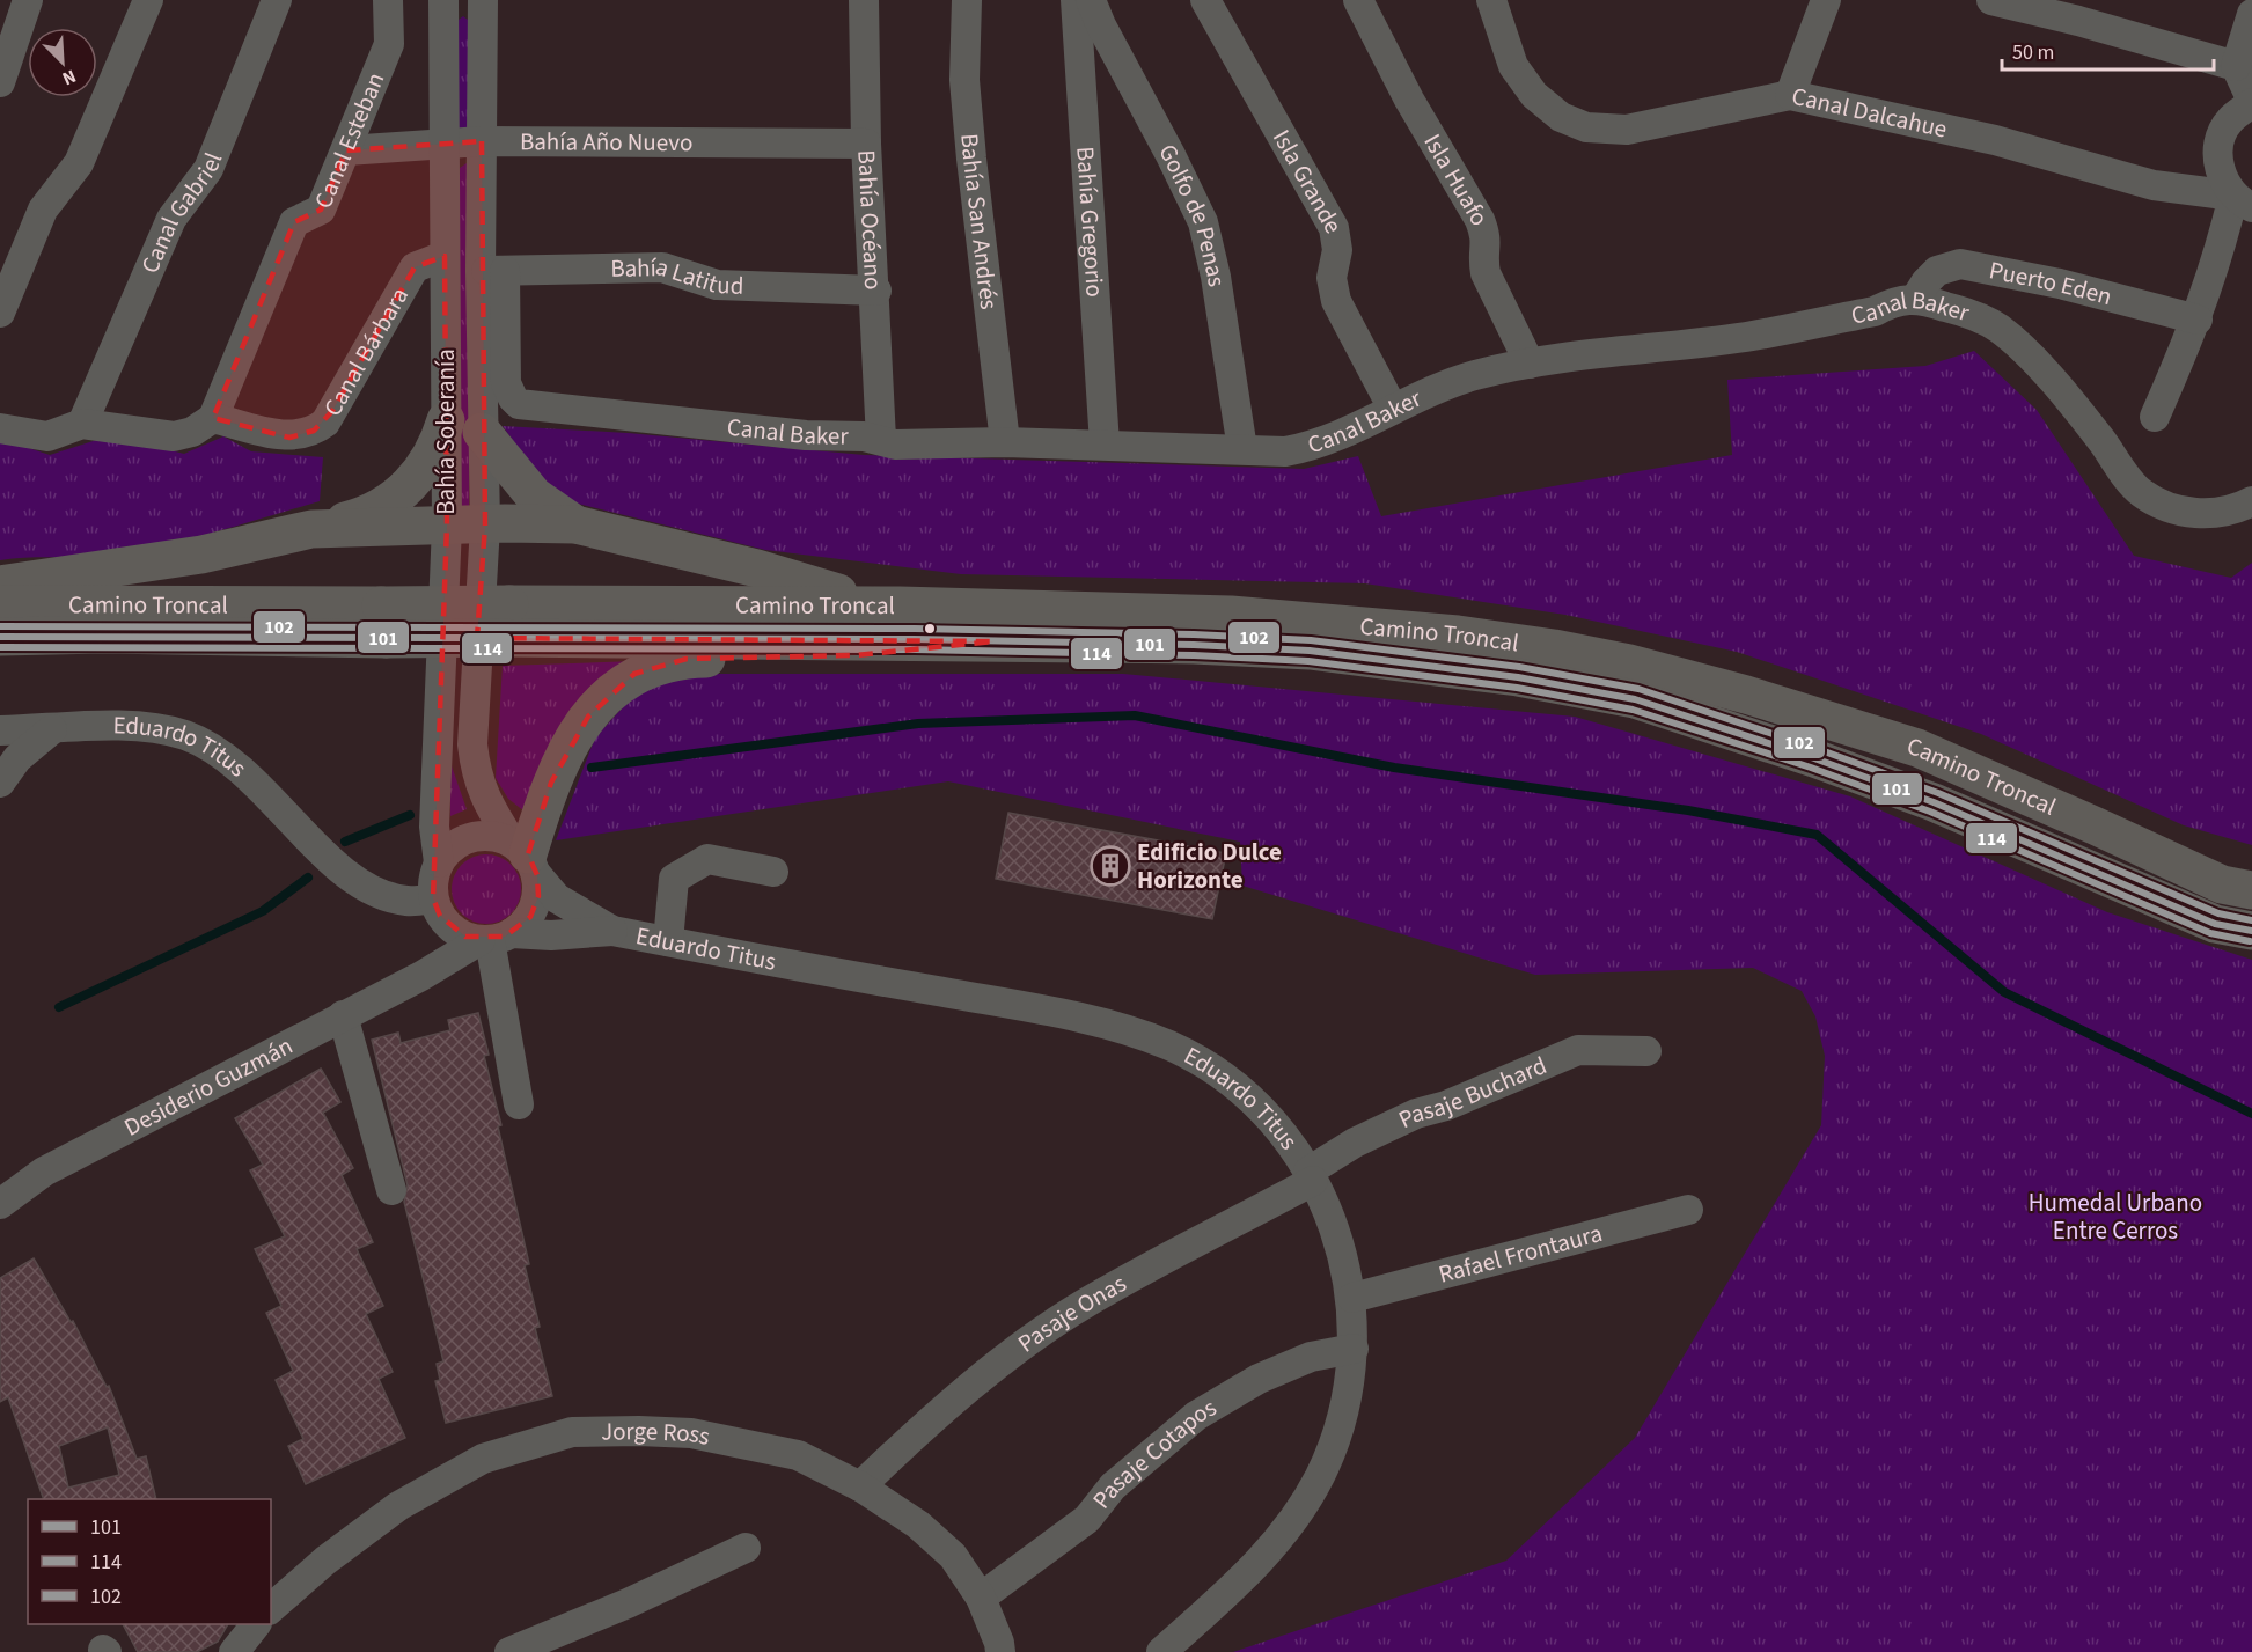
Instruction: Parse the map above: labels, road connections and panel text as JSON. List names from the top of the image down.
{
  "streets": {
    "main road": ["Camino Troncal"],
    "street": [
      "Canal Dalcahue",
      "Canal Esteban",
      "Bahía Año Nuevo",
      "Isla Huafo",
      "Isla Grande",
      "Canal Gabriel",
      "Golfo de Penas",
      "Bahía Océano",
      "Bahía San Andrés",
      "Bahía Gregorio",
      "Bahía Latitud",
      "Puerto Eden",
      "Canal Baker",
      "Canal Bárbara",
      "Bahía Soberanía",
      "Eduardo Titus",
      "Desiderio Guzmán",
      "Pasaje Buchard",
      "Rafael Frontaura",
      "Pasaje Onas",
      "Jorge Ross",
      "Pasaje Cotapos"
    ]
  },
  "crossings": [
    ["Canal Esteban", "Bahía Año Nuevo"],
    ["Canal Esteban", "Canal Bárbara"],
    ["Bahía Año Nuevo", "Bahía Océano"],
    ["Bahía Año Nuevo", "Bahía Soberanía"],
    ["Isla Huafo", "Canal Baker"],
    ["Isla Grande", "Canal Baker"],
    ["Golfo de Penas", "Canal Baker"],
    ["Bahía Océano", "Bahía Latitud"],
    ["Bahía Océano", "Canal Baker"],
    ["Bahía San Andrés", "Canal Baker"],
    ["Bahía Gregorio", "Canal Baker"],
    ["Bahía Latitud", "Canal Baker"],
    ["Bahía Latitud", "Bahía Soberanía"],
    ["Puerto Eden", "Canal Baker"],
    ["Canal Baker", "Bahía Soberanía"],
    ["Canal Bárbara", "Bahía Soberanía"],
    ["Bahía Soberanía", "Eduardo Titus"],
    ["Bahía Soberanía", "Desiderio Guzmán"],
    ["Eduardo Titus", "Desiderio Guzmán"],
    ["Eduardo Titus", "Pasaje Buchard"],
    ["Eduardo Titus", "Rafael Frontaura"],
    ["Eduardo Titus", "Pasaje Onas"],
    ["Eduardo Titus", "Pasaje Cotapos"],
    ["Pasaje Buchard", "Pasaje Onas"],
    ["Pasaje Onas", "Jorge Ross"],
    ["Jorge Ross", "Pasaje Cotapos"]
  ],
  "parks": ["Humedal Urbano Entre Cerros"],
  "places": {
    "building": ["Edificio Dulce Horizonte"]
  },
  "lines": ["transit line 102", "transit line 101", "transit line 114"],
  "legend": ["101", "114", "102"],
  "scale_bar": "50 m",
  "north": "bottom right"
}
